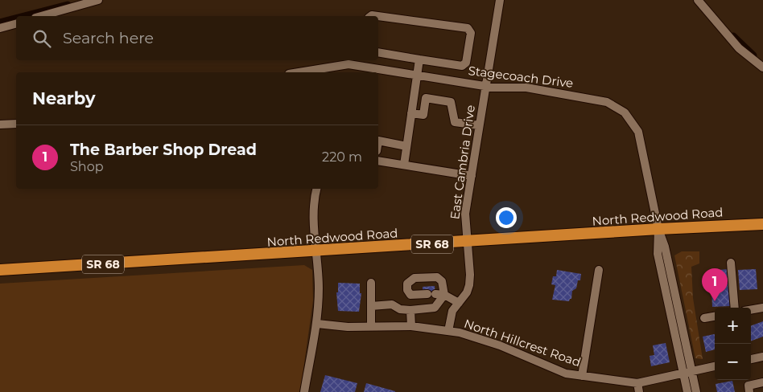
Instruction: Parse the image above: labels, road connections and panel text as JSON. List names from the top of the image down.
{
  "streets": {
    "main road": ["North Redwood Road", "SR 68"],
    "street": ["Stagecoach Drive", "East Cambria Drive", "North Hillcrest Road"]
  },
  "crossings": [
    ["Stagecoach Drive", "East Cambria Drive"],
    ["Stagecoach Drive", "North Redwood Road"],
    ["East Cambria Drive", "North Redwood Road"],
    ["East Cambria Drive", "North Hillcrest Road"]
  ],
  "page": {
    "search": "Search here",
    "heading": "Nearby",
    "list": [
      {
        "mark": "1",
        "name": "The Barber Shop Dread",
        "note": "Shop",
        "value": "220 m"
      }
    ],
    "pins": "1",
    "map_buttons": ["+", "−"]
  }
}
